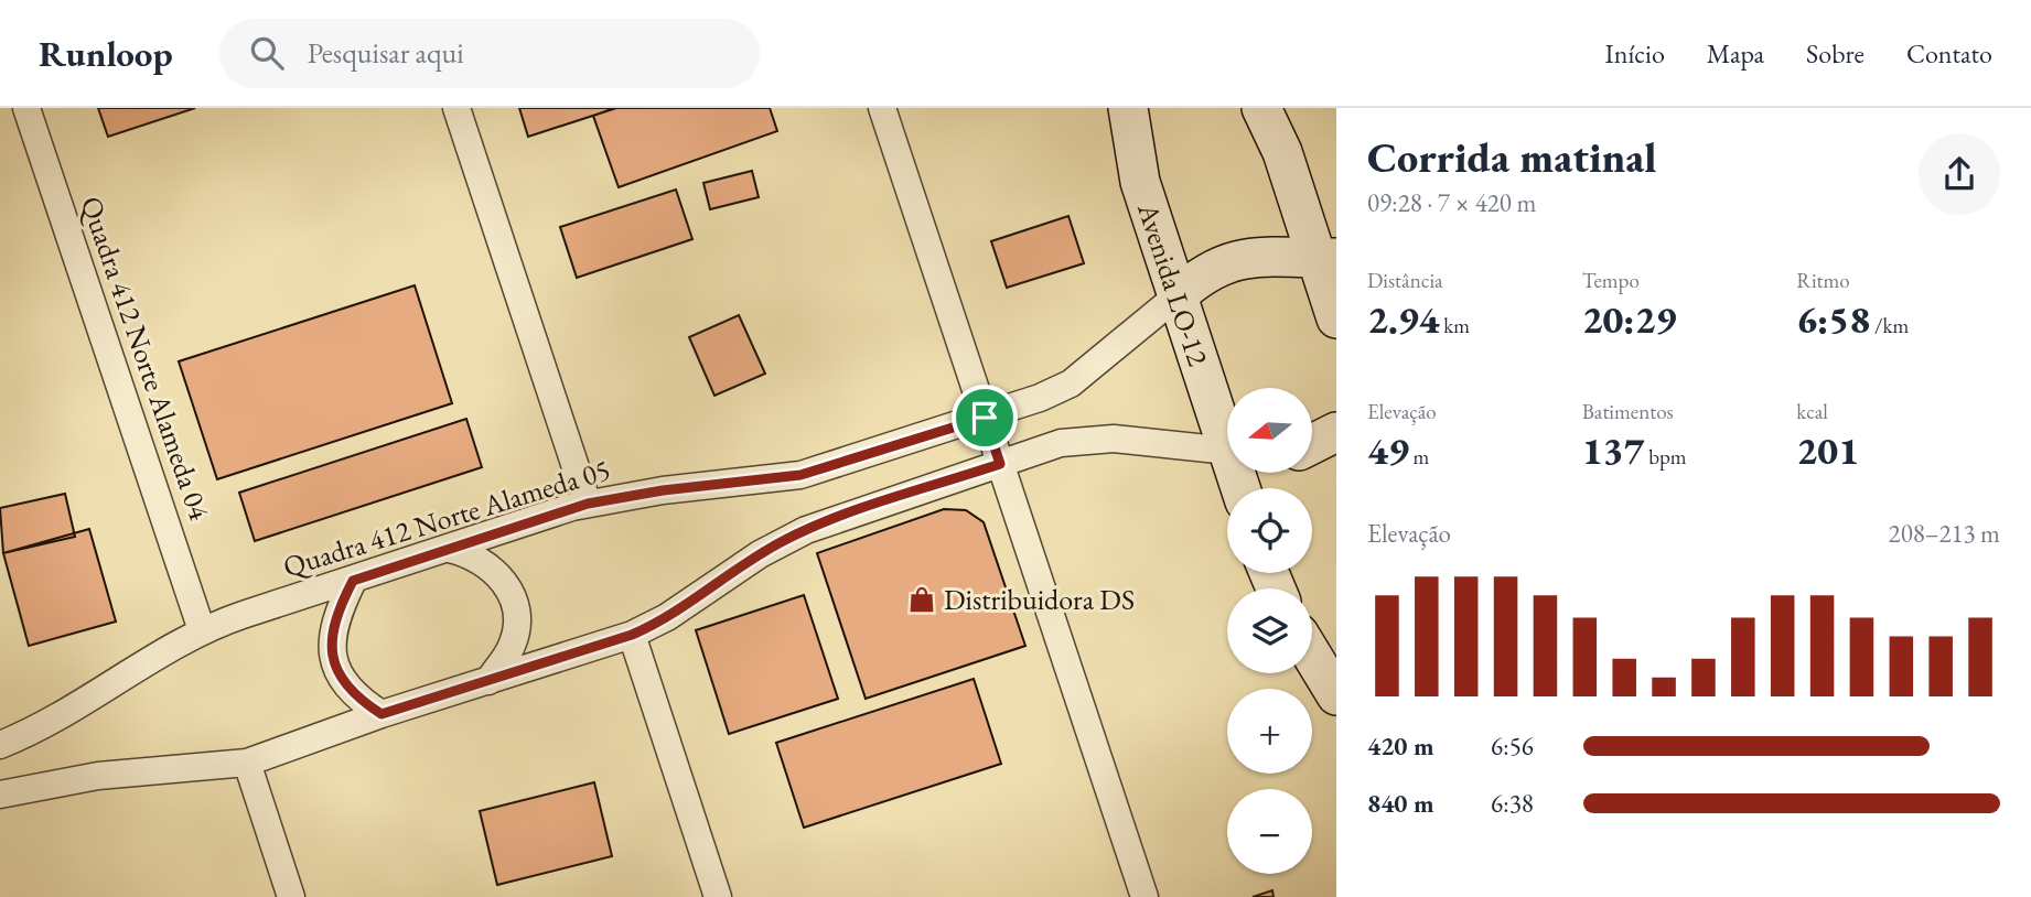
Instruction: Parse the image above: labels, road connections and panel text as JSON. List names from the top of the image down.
{
  "streets": {
    "street": ["Avenida LO-12", "Quadra 412 Norte Alameda 04", "Quadra 412 Norte Alameda 05"]
  },
  "crossings": [
    ["Avenida LO-12", "Quadra 412 Norte Alameda 05"],
    ["Quadra 412 Norte Alameda 04", "Quadra 412 Norte Alameda 05"]
  ],
  "places": {
    "shop": ["Distribuidora DS"]
  },
  "north": "left",
  "page": {
    "header": "Runloop",
    "search": "Pesquisar aqui",
    "nav": [
      "Início",
      "Mapa",
      "Sobre",
      "Contato"
    ],
    "heading": ["Corrida matinal", "09:28 · 7 × 420 m"],
    "stats": [
      ["Distância", "2.94 km"],
      ["Tempo", "20:29"],
      ["Ritmo", "6:58 /km"],
      ["Elevação", "49 m"],
      ["Batimentos", "137 bpm"],
      ["kcal", "201"]
    ],
    "map_buttons": ["+", "−"],
    "chart": ["Elevação", "208–213 m"],
    "list": [
      {
        "name": "420 m",
        "note": "6:56"
      },
      {
        "name": "840 m",
        "note": "6:38"
      }
    ]
  }
}
